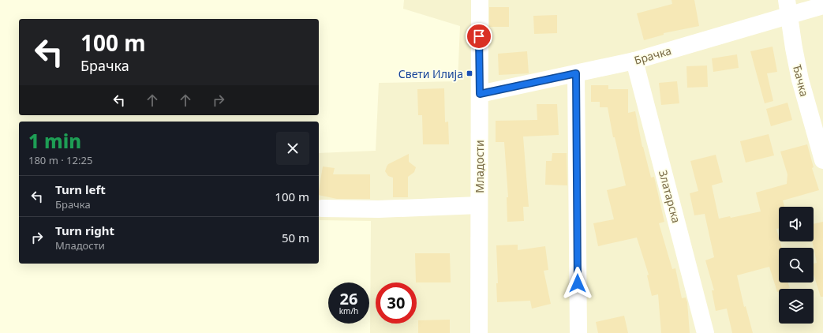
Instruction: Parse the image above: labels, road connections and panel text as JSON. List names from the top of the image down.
{
  "streets": {
    "street": [
      "Брачка",
      "Ђачка",
      "Младости",
      "Златарска"
    ]
  },
  "crossings": [
    ["Брачка", "Ђачка"],
    ["Брачка", "Младости"],
    ["Брачка", "Златарска"]
  ],
  "places": {
    "transit": ["Свети Илија"]
  },
  "page": {
    "turn": ["100 m", "Брачка"],
    "heading": ["1 min", "180 m · 12:25"],
    "list": [
      {
        "name": "Turn left",
        "note": "Брачка",
        "value": "100 m"
      },
      {
        "name": "Turn right",
        "note": "Младости",
        "value": "50 m"
      }
    ],
    "speed": "26 km/h",
    "limit": "30"
  }
}
